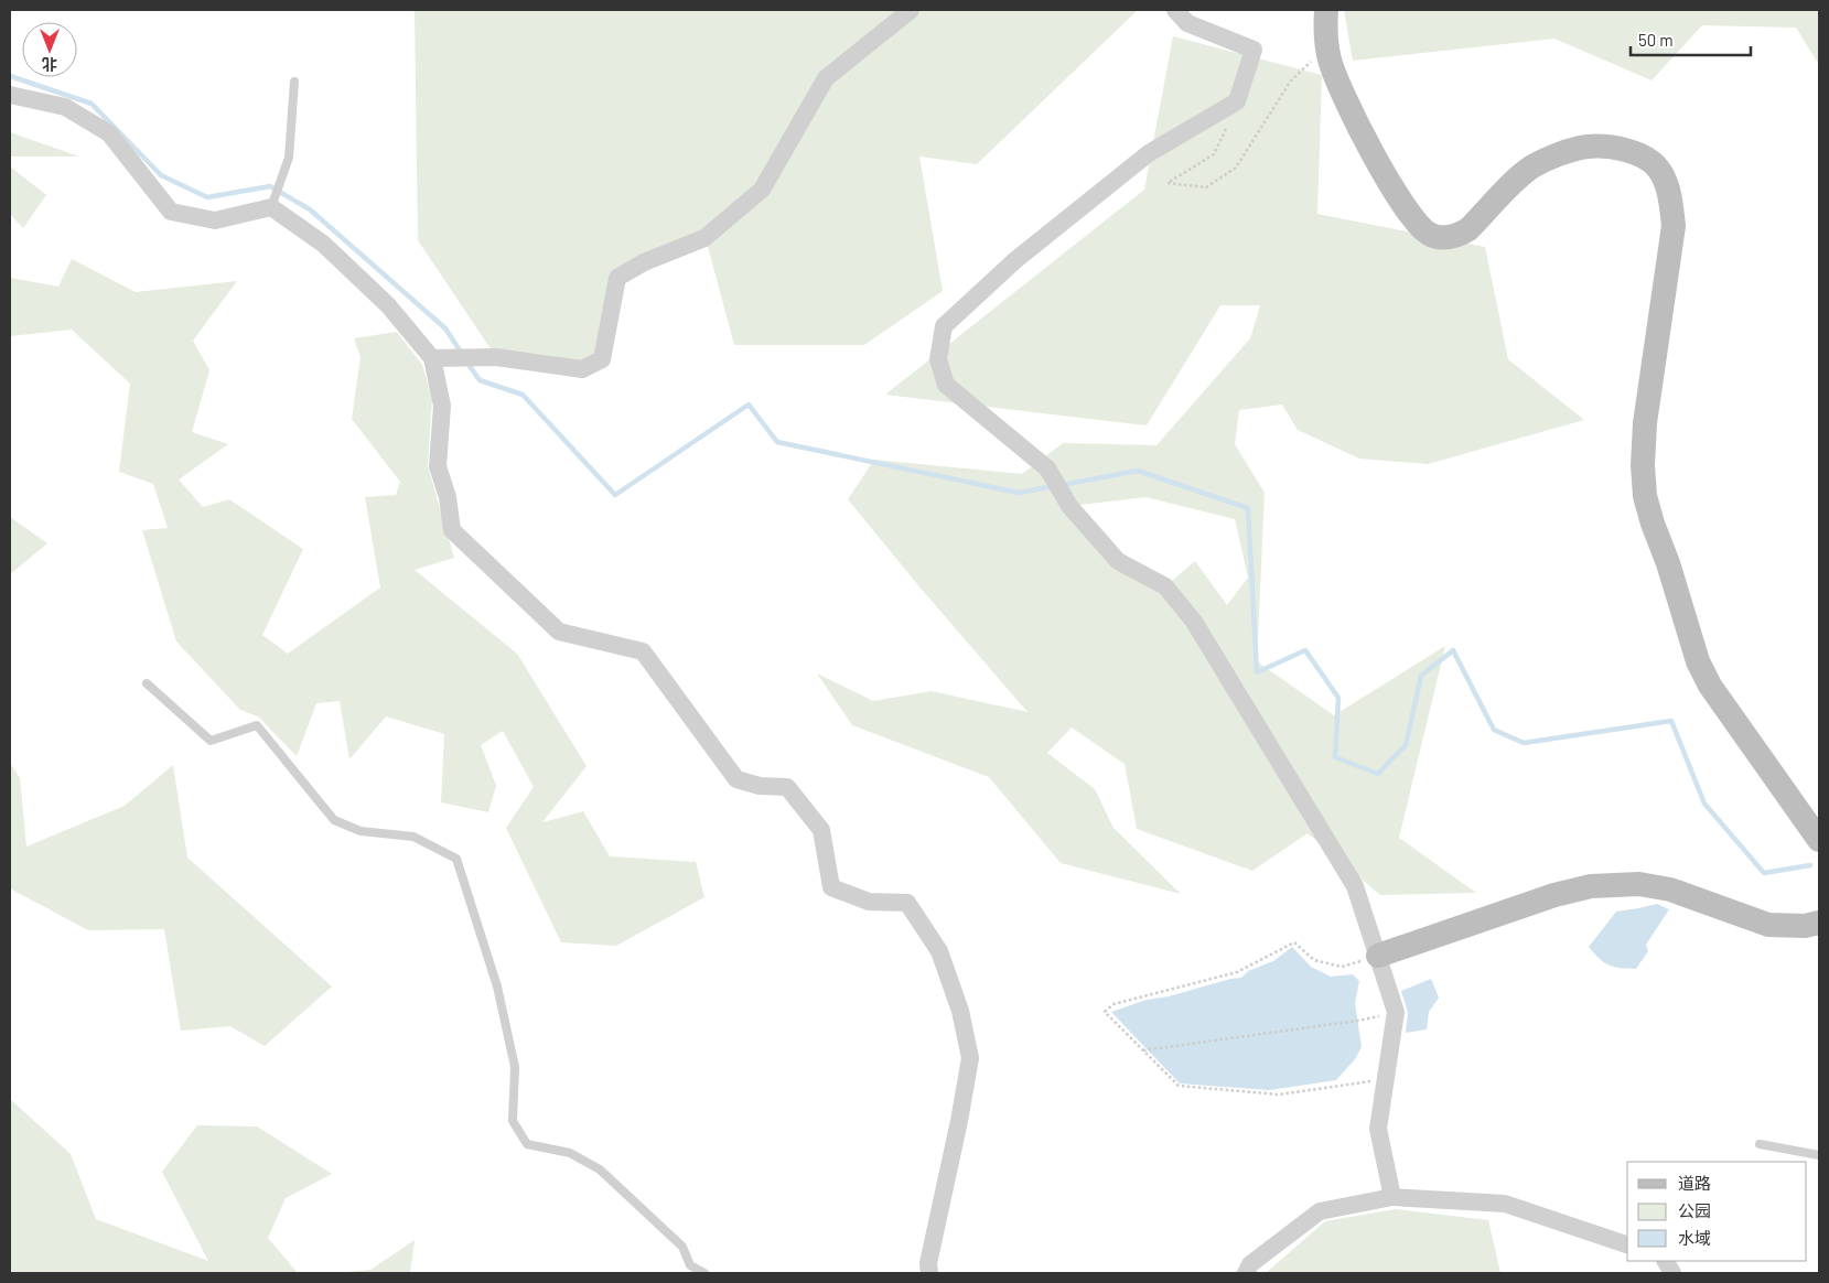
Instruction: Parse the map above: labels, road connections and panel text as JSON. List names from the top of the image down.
{
  "legend": ["道路", "公园", "水域"],
  "scale_bar": "50 m",
  "north": "bottom"
}
